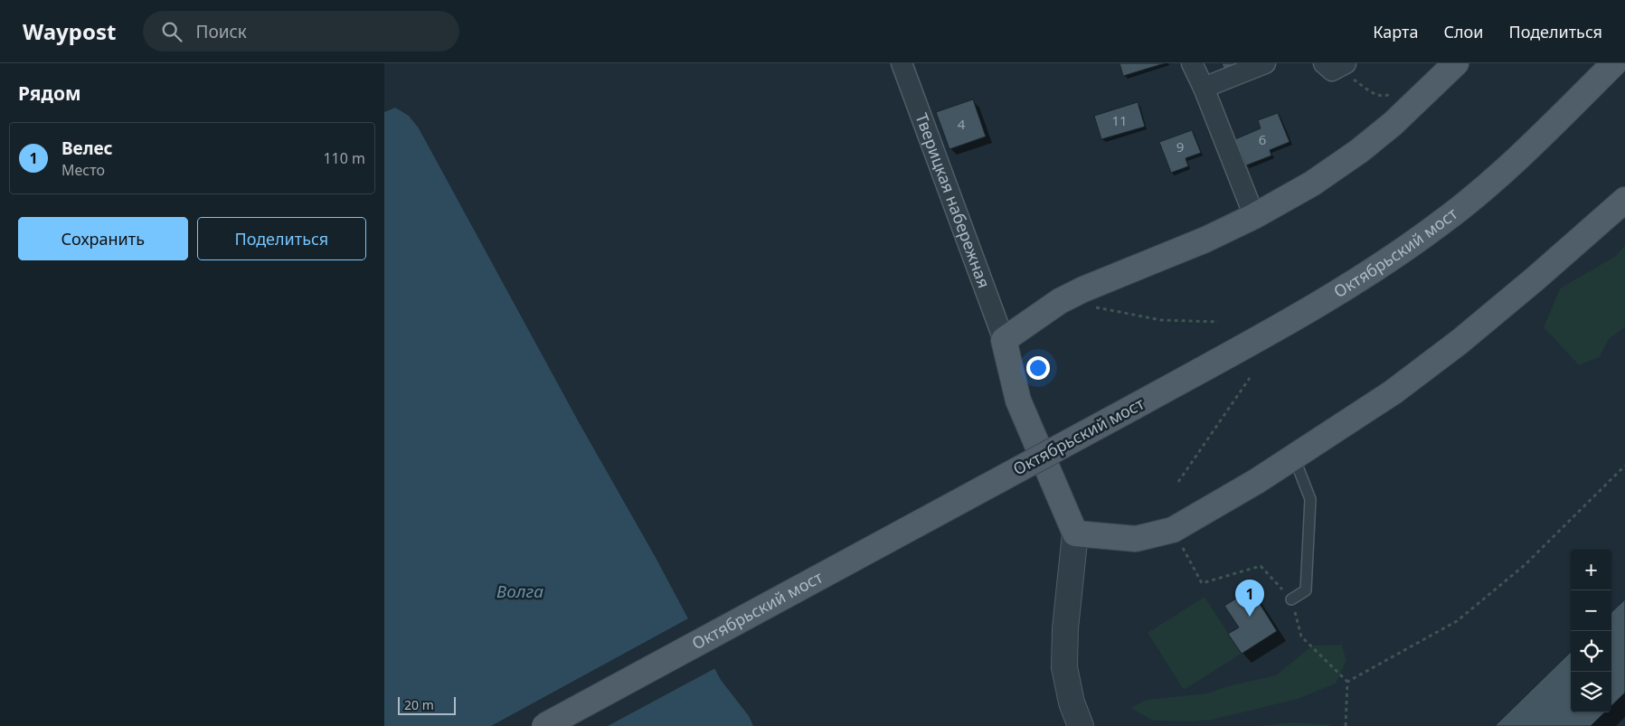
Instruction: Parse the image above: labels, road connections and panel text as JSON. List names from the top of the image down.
{
  "streets": {
    "main road": ["Октябрьский мост"],
    "street": ["Тверицкая набережная"]
  },
  "water": ["Волга"],
  "house_numbers": [
    "11",
    "4",
    "6",
    "9"
  ],
  "scale_bar": "20 m",
  "page": {
    "header": "Waypost",
    "search": "Поиск",
    "nav": ["Карта", "Слои", "Поделиться"],
    "heading": "Рядом",
    "list": [
      {
        "mark": "1",
        "name": "Велес",
        "note": "Место",
        "value": "110 m"
      }
    ],
    "buttons": ["Сохранить", "Поделиться"],
    "map_buttons": ["+", "−"],
    "pins": "1",
    "scale": "20 m"
  }
}
